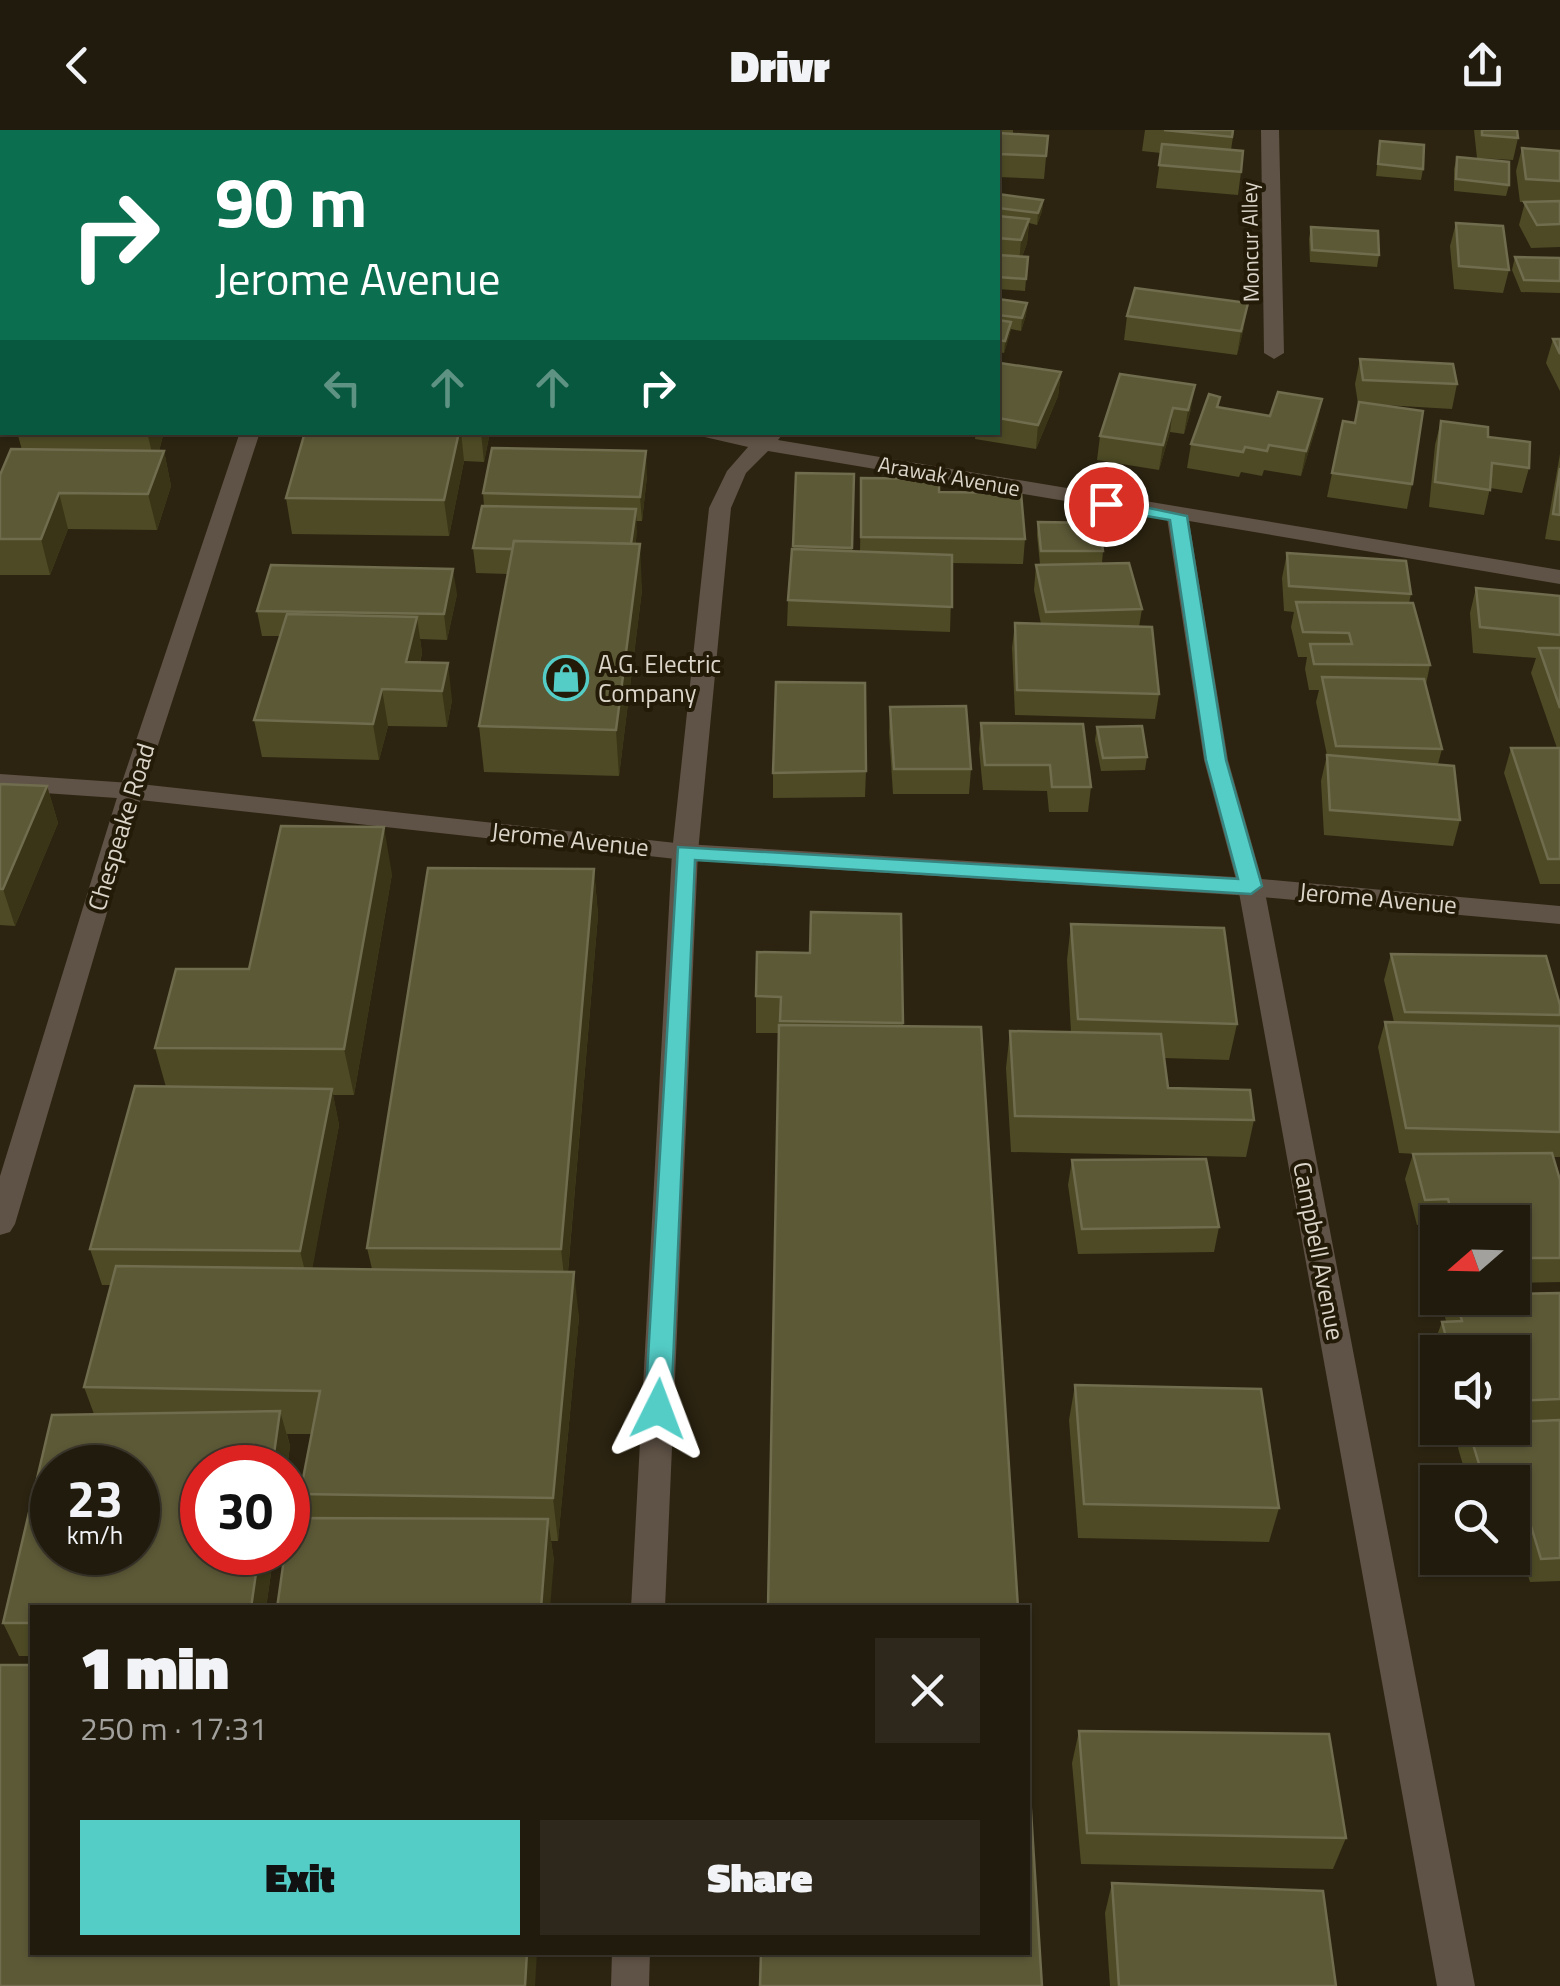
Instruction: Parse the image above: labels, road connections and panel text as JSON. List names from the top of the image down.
{
  "streets": {
    "street": [
      "Moncur Alley",
      "Arawak Avenue",
      "Chespeake Road",
      "Jerome Avenue",
      "Campbell Avenue"
    ]
  },
  "crossings": [
    ["Arawak Avenue", "Campbell Avenue"],
    ["Chespeake Road", "Jerome Avenue"],
    ["Jerome Avenue", "Campbell Avenue"]
  ],
  "places": {
    "shop": ["A.G. Electric Company"]
  },
  "north": "left",
  "page": {
    "header": "Drivr",
    "turn": ["90 m", "Jerome Avenue"],
    "speed": "23 km/h",
    "limit": "30",
    "heading": ["1 min", "250 m · 17:31"],
    "buttons": ["Exit", "Share"]
  }
}
